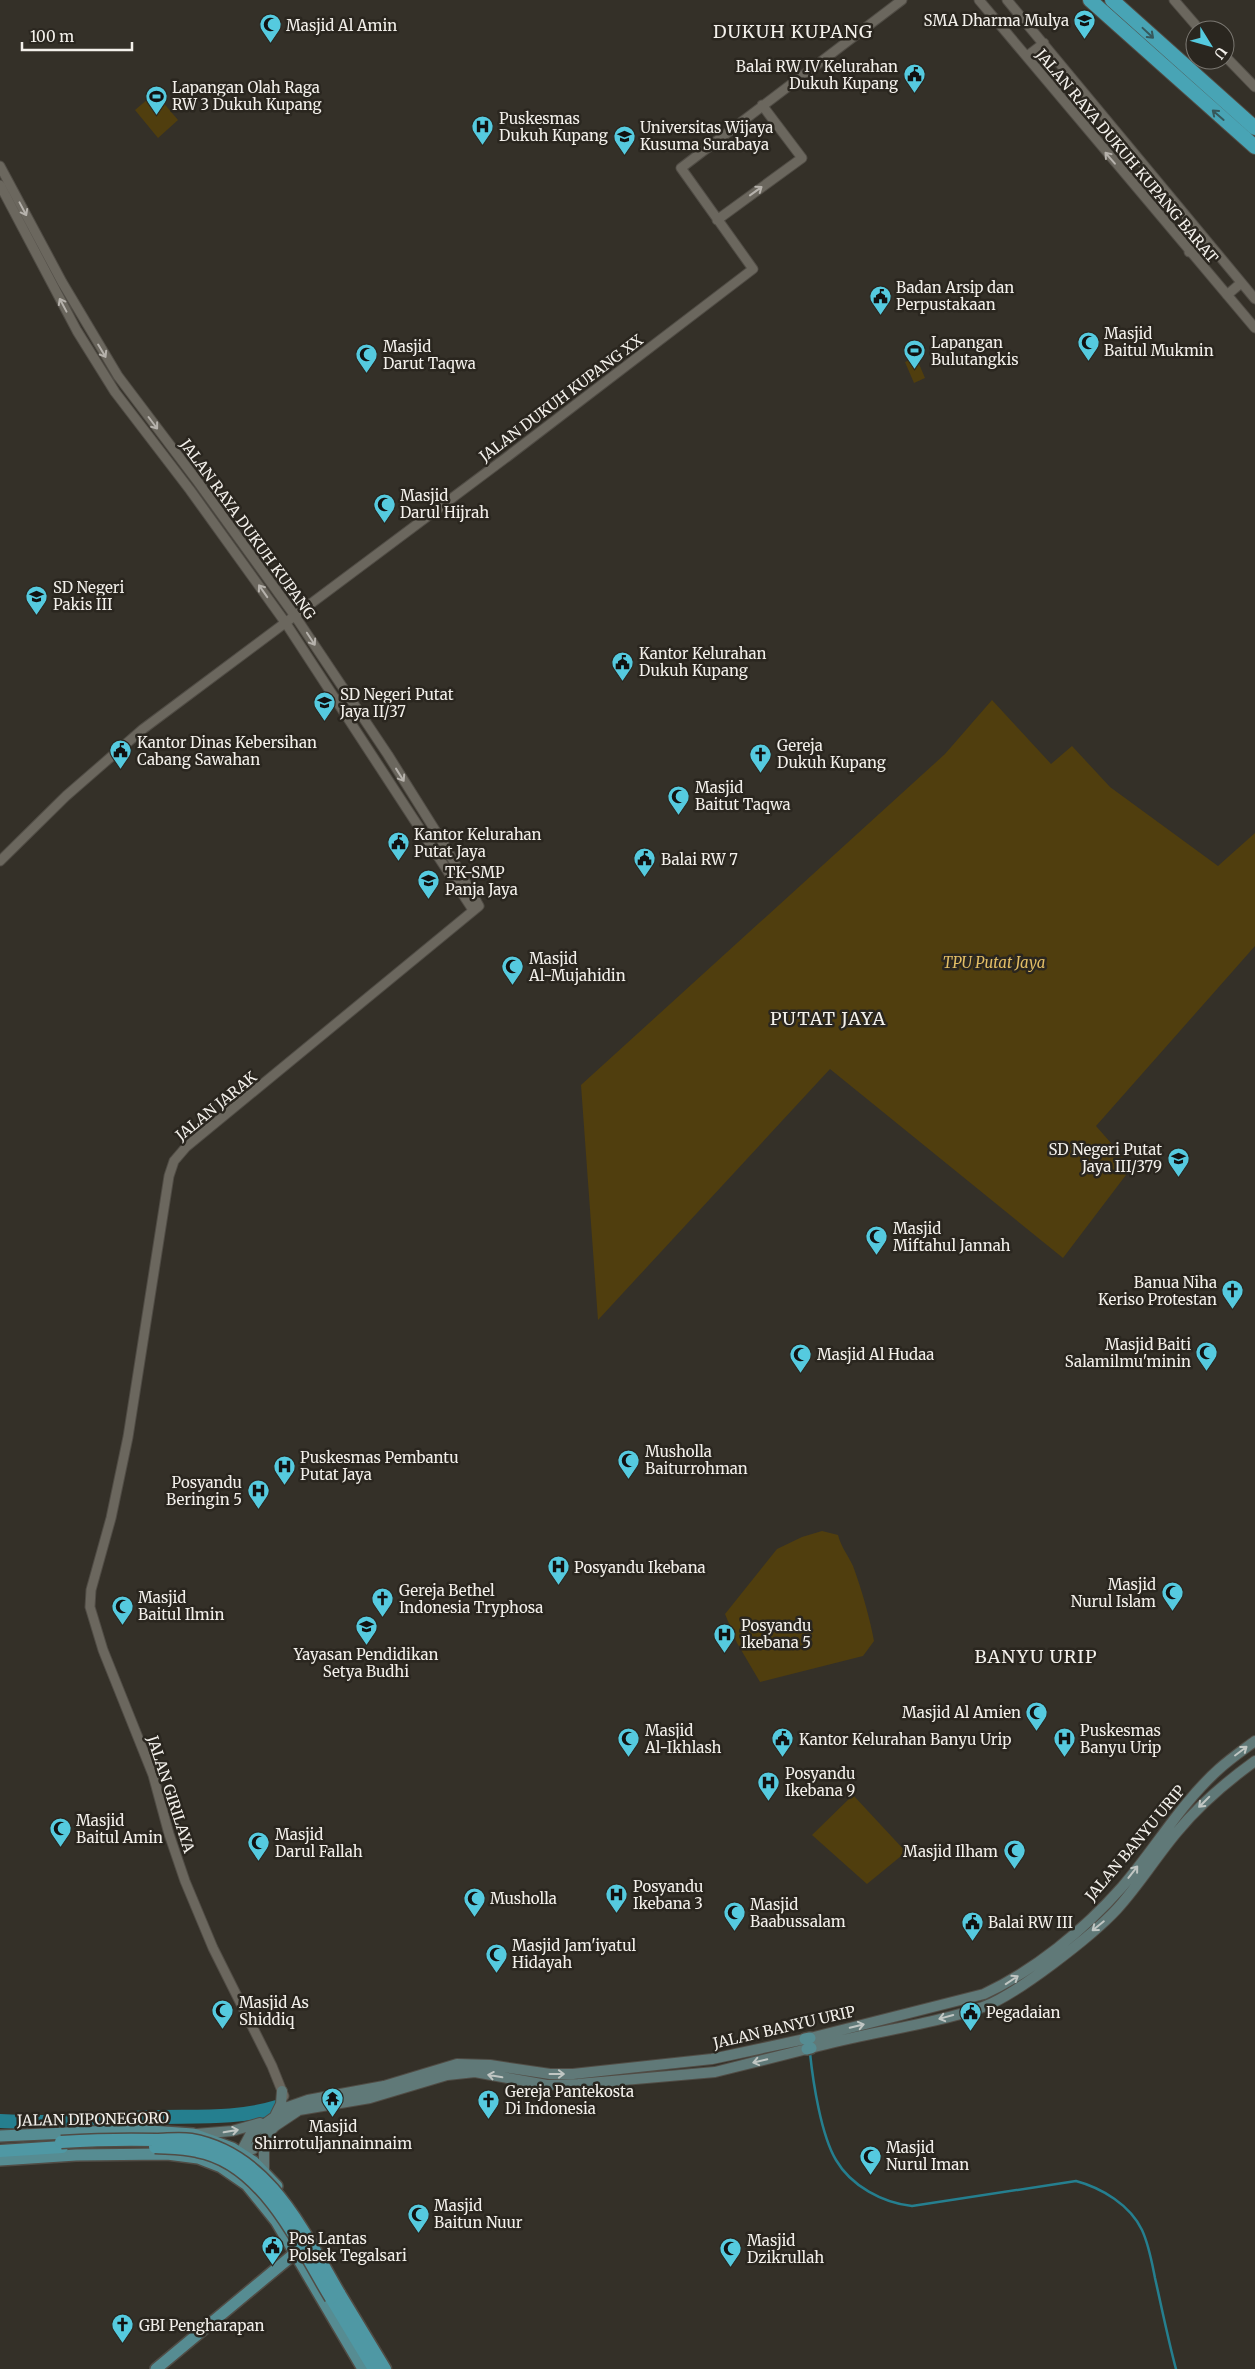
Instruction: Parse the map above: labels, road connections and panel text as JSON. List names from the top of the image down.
{
  "streets": {
    "main road": ["JALAN BANYU URIP", "JALAN DIPONEGORO"],
    "street": [
      "JALAN RAYA DUKUH KUPANG BARAT",
      "JALAN DUKUH KUPANG XX",
      "JALAN RAYA DUKUH KUPANG",
      "JALAN JARAK",
      "JALAN GIRILAYA"
    ]
  },
  "crossings": [
    ["JALAN DUKUH KUPANG XX", "JALAN RAYA DUKUH KUPANG"],
    ["JALAN RAYA DUKUH KUPANG", "JALAN JARAK"],
    ["JALAN JARAK", "JALAN GIRILAYA"],
    ["JALAN GIRILAYA", "JALAN BANYU URIP"],
    ["JALAN BANYU URIP", "JALAN DIPONEGORO"]
  ],
  "districts": ["DUKUH KUPANG", "PUTAT JAYA", "BANYU URIP"],
  "parks": ["TPU Putat Jaya"],
  "places": {
    "school or university": [
      "SMA Dharma Mulya",
      "Universitas Wijaya Kusuma Surabaya",
      "SD Negeri Pakis III",
      "SD Negeri Putat Jaya II/37",
      "TK-SMP Panja Jaya",
      "SD Negeri Putat Jaya III/379",
      "Yayasan Pendidikan Setya Budhi"
    ],
    "mosque": [
      "Masjid Al Amin",
      "Masjid Baitul Mukmin",
      "Masjid Darut Taqwa",
      "Masjid Darul Hijrah",
      "Masjid Baitut Taqwa",
      "Masjid Al-Mujahidin",
      "Masjid Miftahul Jannah",
      "Masjid Baiti Salamilmu'minin",
      "Masjid Al Hudaa",
      "Musholla Baiturrohman",
      "Masjid Nurul Islam",
      "Masjid Baitul Ilmin",
      "Masjid Al Amien",
      "Masjid Al-Ikhlash",
      "Masjid Baitul Amin",
      "Masjid Darul Fallah",
      "Masjid Ilham",
      "Musholla",
      "Masjid Baabussalam",
      "Masjid Jam'iyatul Hidayah",
      "Masjid As Shiddiq",
      "Masjid Nurul Iman",
      "Masjid Baitun Nuur",
      "Masjid Dzikrullah"
    ],
    "public building": [
      "Balai RW IV Kelurahan Dukuh Kupang",
      "Badan Arsip dan Perpustakaan",
      "Kantor Kelurahan Dukuh Kupang",
      "Kantor Dinas Kebersihan Cabang Sawahan",
      "Kantor Kelurahan Putat Jaya",
      "Balai RW 7",
      "Kantor Kelurahan Banyu Urip",
      "Balai RW III",
      "Pegadaian",
      "Pos Lantas Polsek Tegalsari"
    ],
    "sports": ["Lapangan Olah Raga RW 3 Dukuh Kupang", "Lapangan Bulutangkis"],
    "hospital": [
      "Puskesmas Dukuh Kupang",
      "Puskesmas Pembantu Putat Jaya",
      "Posyandu Beringin 5",
      "Posyandu Ikebana",
      "Posyandu Ikebana 5",
      "Puskesmas Banyu Urip",
      "Posyandu Ikebana 9",
      "Posyandu Ikebana 3"
    ],
    "church": [
      "Gereja Dukuh Kupang",
      "Banua Niha Keriso Protestan",
      "Gereja Bethel Indonesia Tryphosa",
      "Gereja Pantekosta Di Indonesia",
      "GBI Pengharapan"
    ],
    "temple": ["Masjid Shirrotuljannainnaim"]
  },
  "scale_bar": "100 m",
  "north": "bottom right"
}
